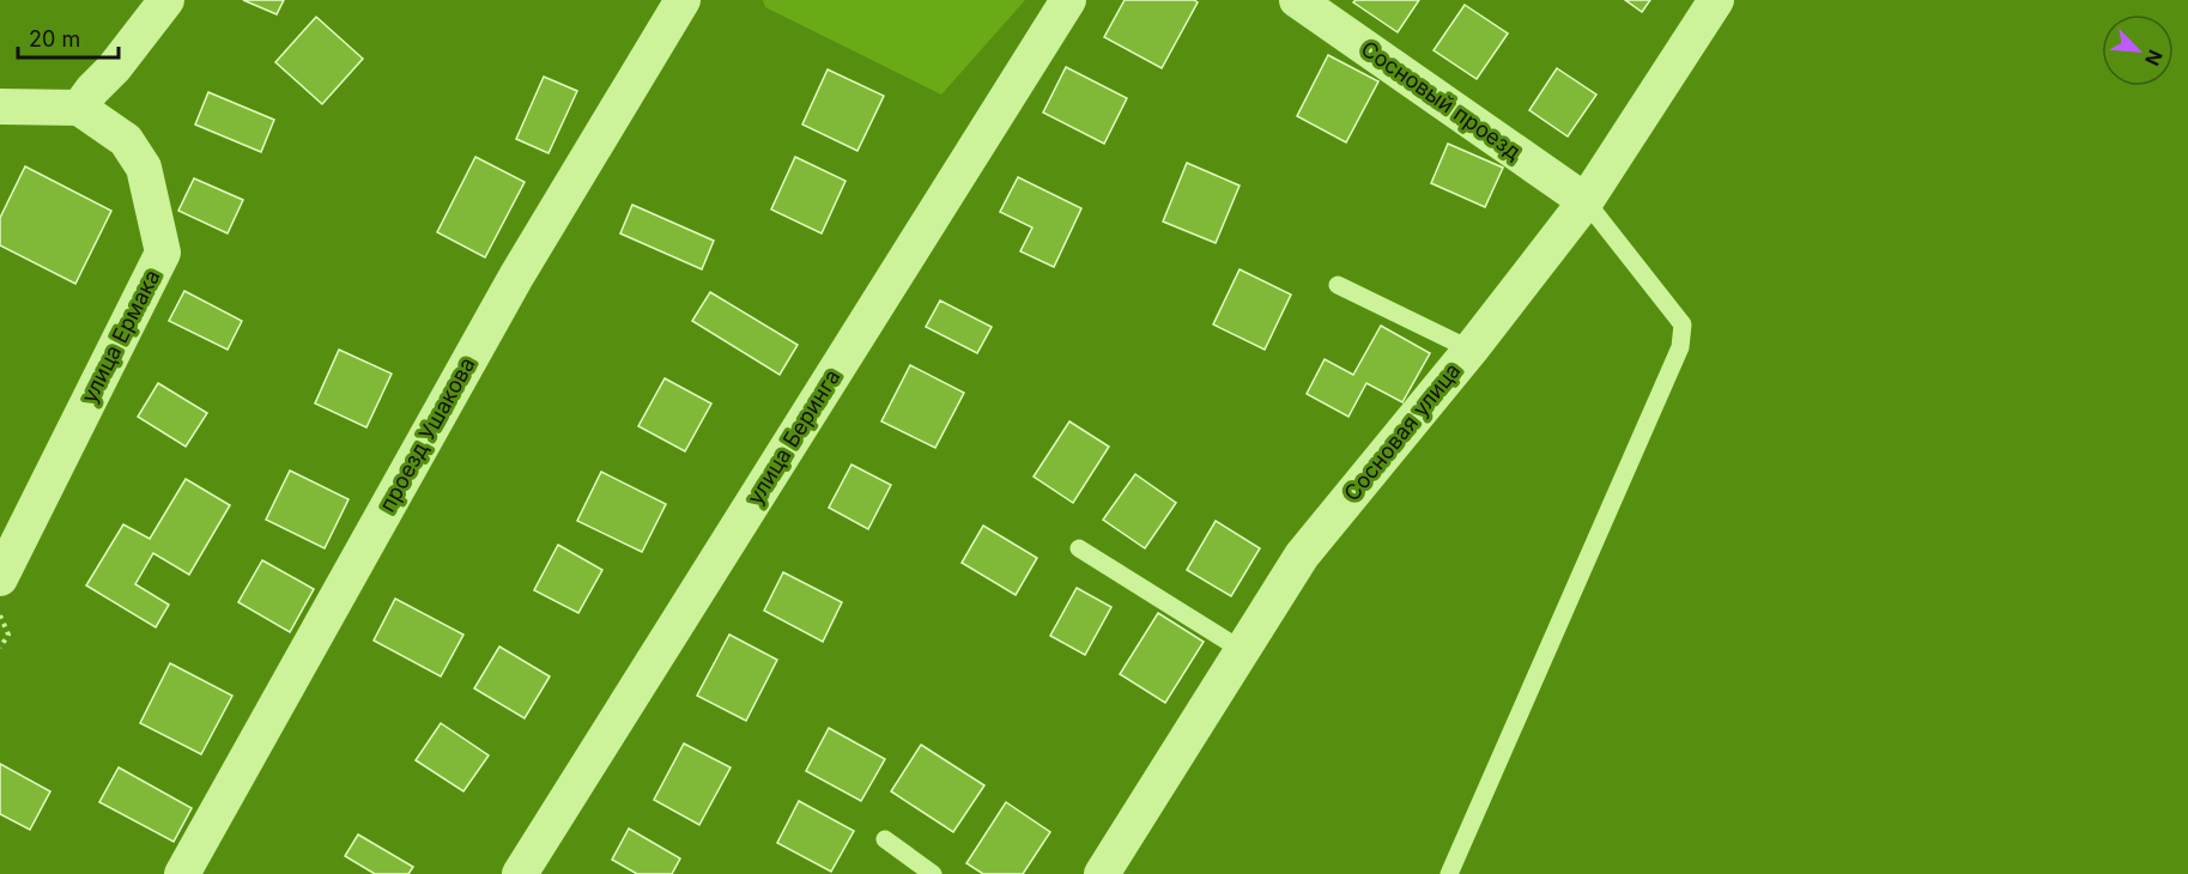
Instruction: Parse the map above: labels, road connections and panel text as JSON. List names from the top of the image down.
{
  "streets": {
    "street": [
      "Сосновый проезд",
      "улица Ермака",
      "Сосновая улица",
      "проезд Ушакова",
      "улица Беринга"
    ]
  },
  "crossings": [
    ["Сосновый проезд", "Сосновая улица"]
  ],
  "scale_bar": "20 m",
  "north": "bottom right"
}
